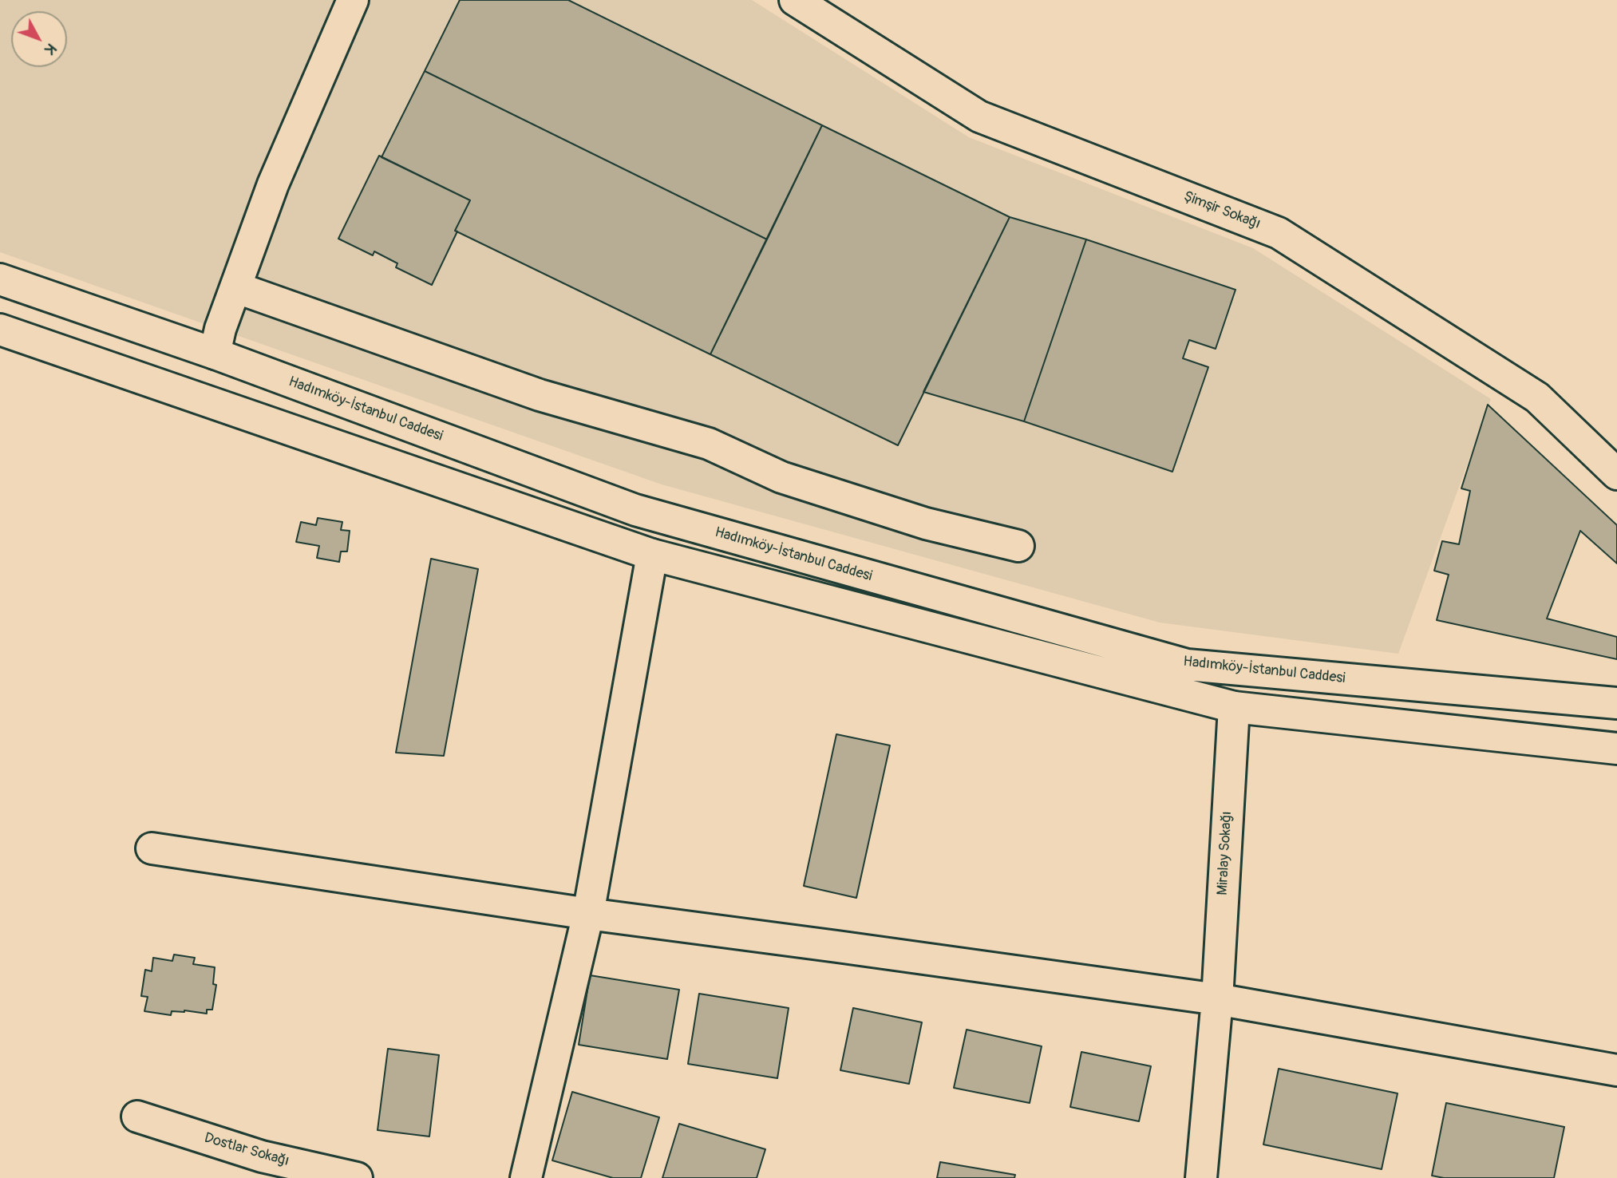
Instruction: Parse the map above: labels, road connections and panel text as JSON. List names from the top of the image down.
{
  "streets": {
    "street": [
      "Şimşir Sokağı",
      "Hadımköy-İstanbul Caddesi",
      "Miralay Sokağı",
      "Dostlar Sokağı"
    ]
  },
  "north": "bottom right"
}
